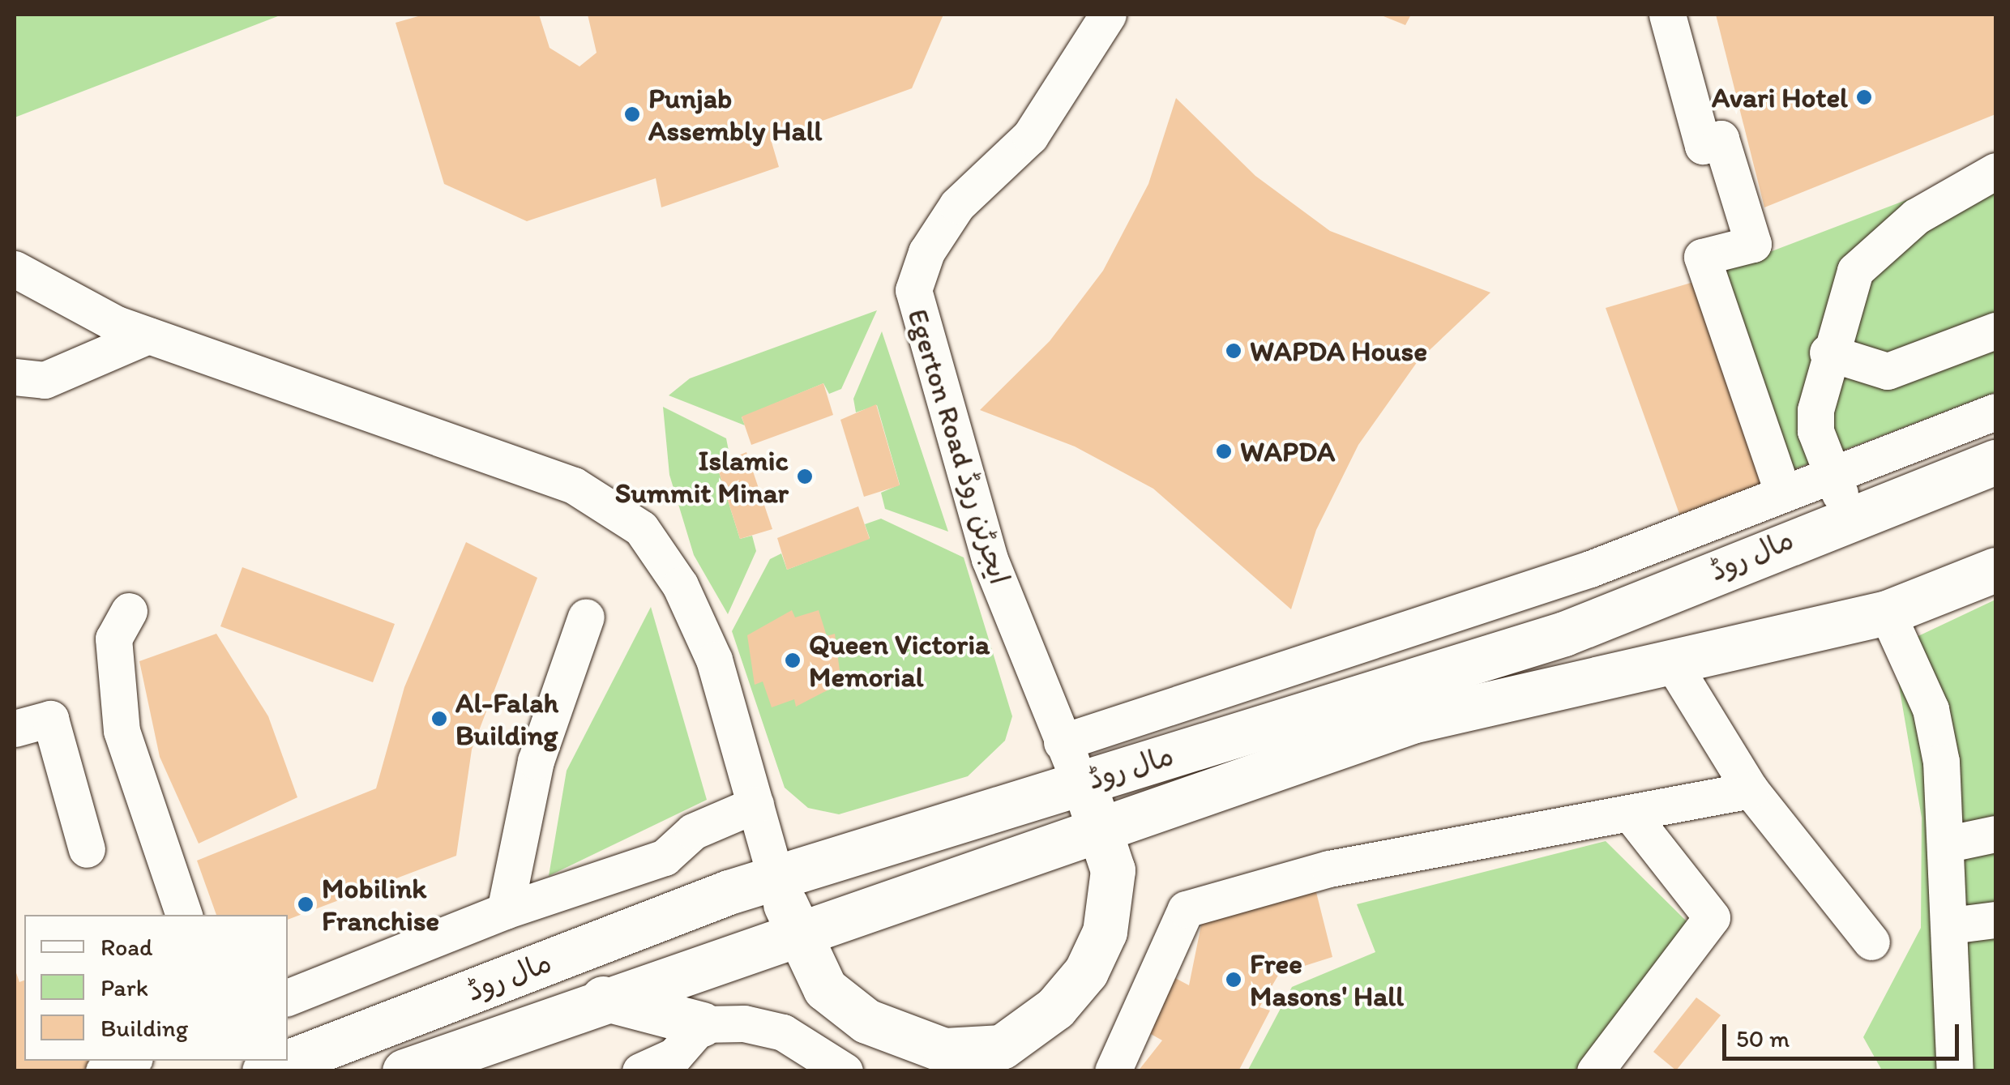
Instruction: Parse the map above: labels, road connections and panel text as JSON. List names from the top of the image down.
{
  "streets": {
    "main road": ["مال روڈ"],
    "street": ["Egerton Road ایجرٹن روڈ"]
  },
  "crossings": [
    ["Egerton Road ایجرٹن روڈ", "مال روڈ"]
  ],
  "places": [
    "Avari Hotel",
    "Punjab Assembly Hall",
    "WAPDA House",
    "WAPDA",
    "Islamic Summit Minar",
    "Queen Victoria Memorial",
    "Al-Falah Building",
    "Mobilink Franchise",
    "Free Masons' Hall"
  ],
  "legend": ["Road", "Park", "Building"],
  "scale_bar": "50 m"
}
